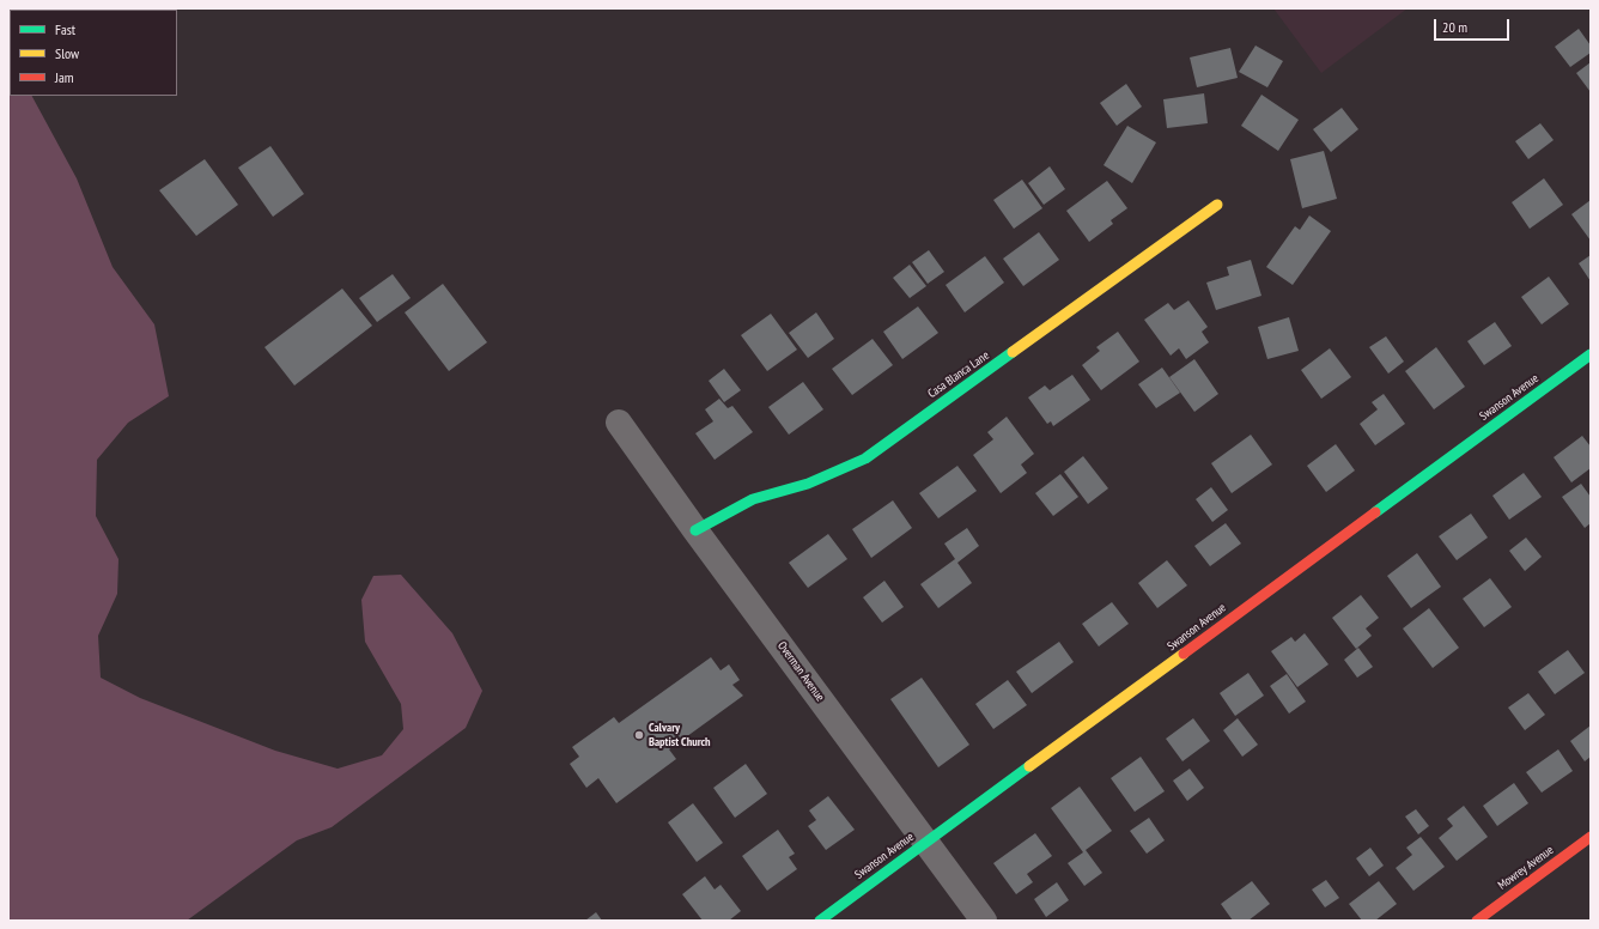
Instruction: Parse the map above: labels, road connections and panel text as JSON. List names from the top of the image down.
{
  "streets": {
    "street": [
      "Casa Blanca Lane",
      "Swanson Avenue",
      "Overman Avenue",
      "Mowrey Avenue"
    ]
  },
  "crossings": [
    ["Casa Blanca Lane", "Overman Avenue"],
    ["Swanson Avenue", "Overman Avenue"]
  ],
  "places": ["Calvary Baptist Church"],
  "legend": ["Fast", "Slow", "Jam"],
  "scale_bar": "20 m"
}
